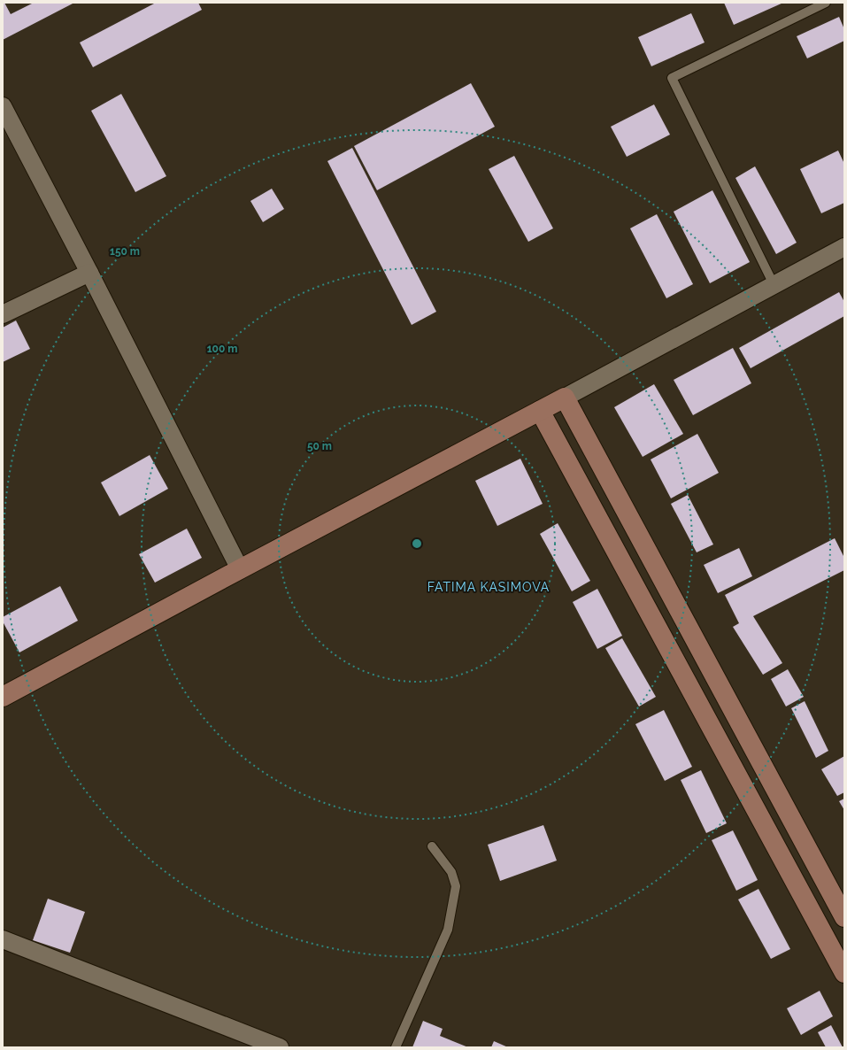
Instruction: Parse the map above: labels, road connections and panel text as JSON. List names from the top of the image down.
{
  "districts": ["FATIMA KASIMOVA"],
  "rings": ["150 m", "100 m", "50 m"]
}
